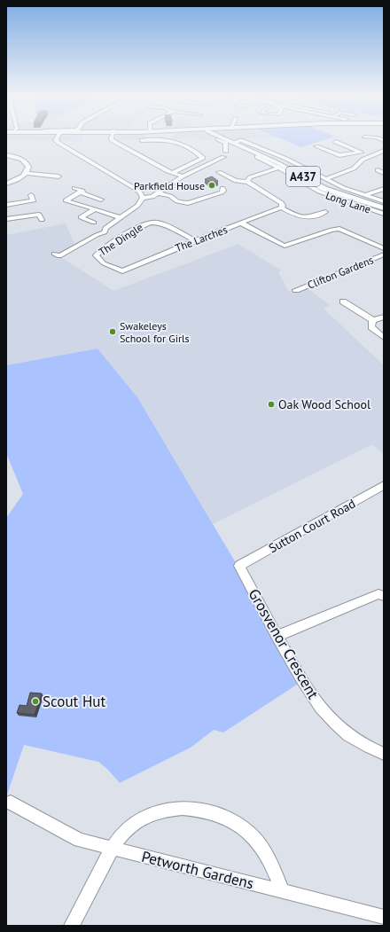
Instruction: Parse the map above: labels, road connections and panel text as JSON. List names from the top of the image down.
{
  "streets": {
    "main road": ["A437", "Long Lane"],
    "street": [
      "The Larches",
      "The Dingle",
      "Clifton Gardens",
      "Sutton Court Road",
      "Grosvenor Crescent",
      "Petworth Gardens"
    ]
  },
  "crossings": [
    ["The Larches", "The Dingle"],
    ["Sutton Court Road", "Grosvenor Crescent"]
  ],
  "places": [
    "Parkfield House",
    "Swakeleys School for Girls",
    "Oak Wood School",
    "Scout Hut"
  ]
}
